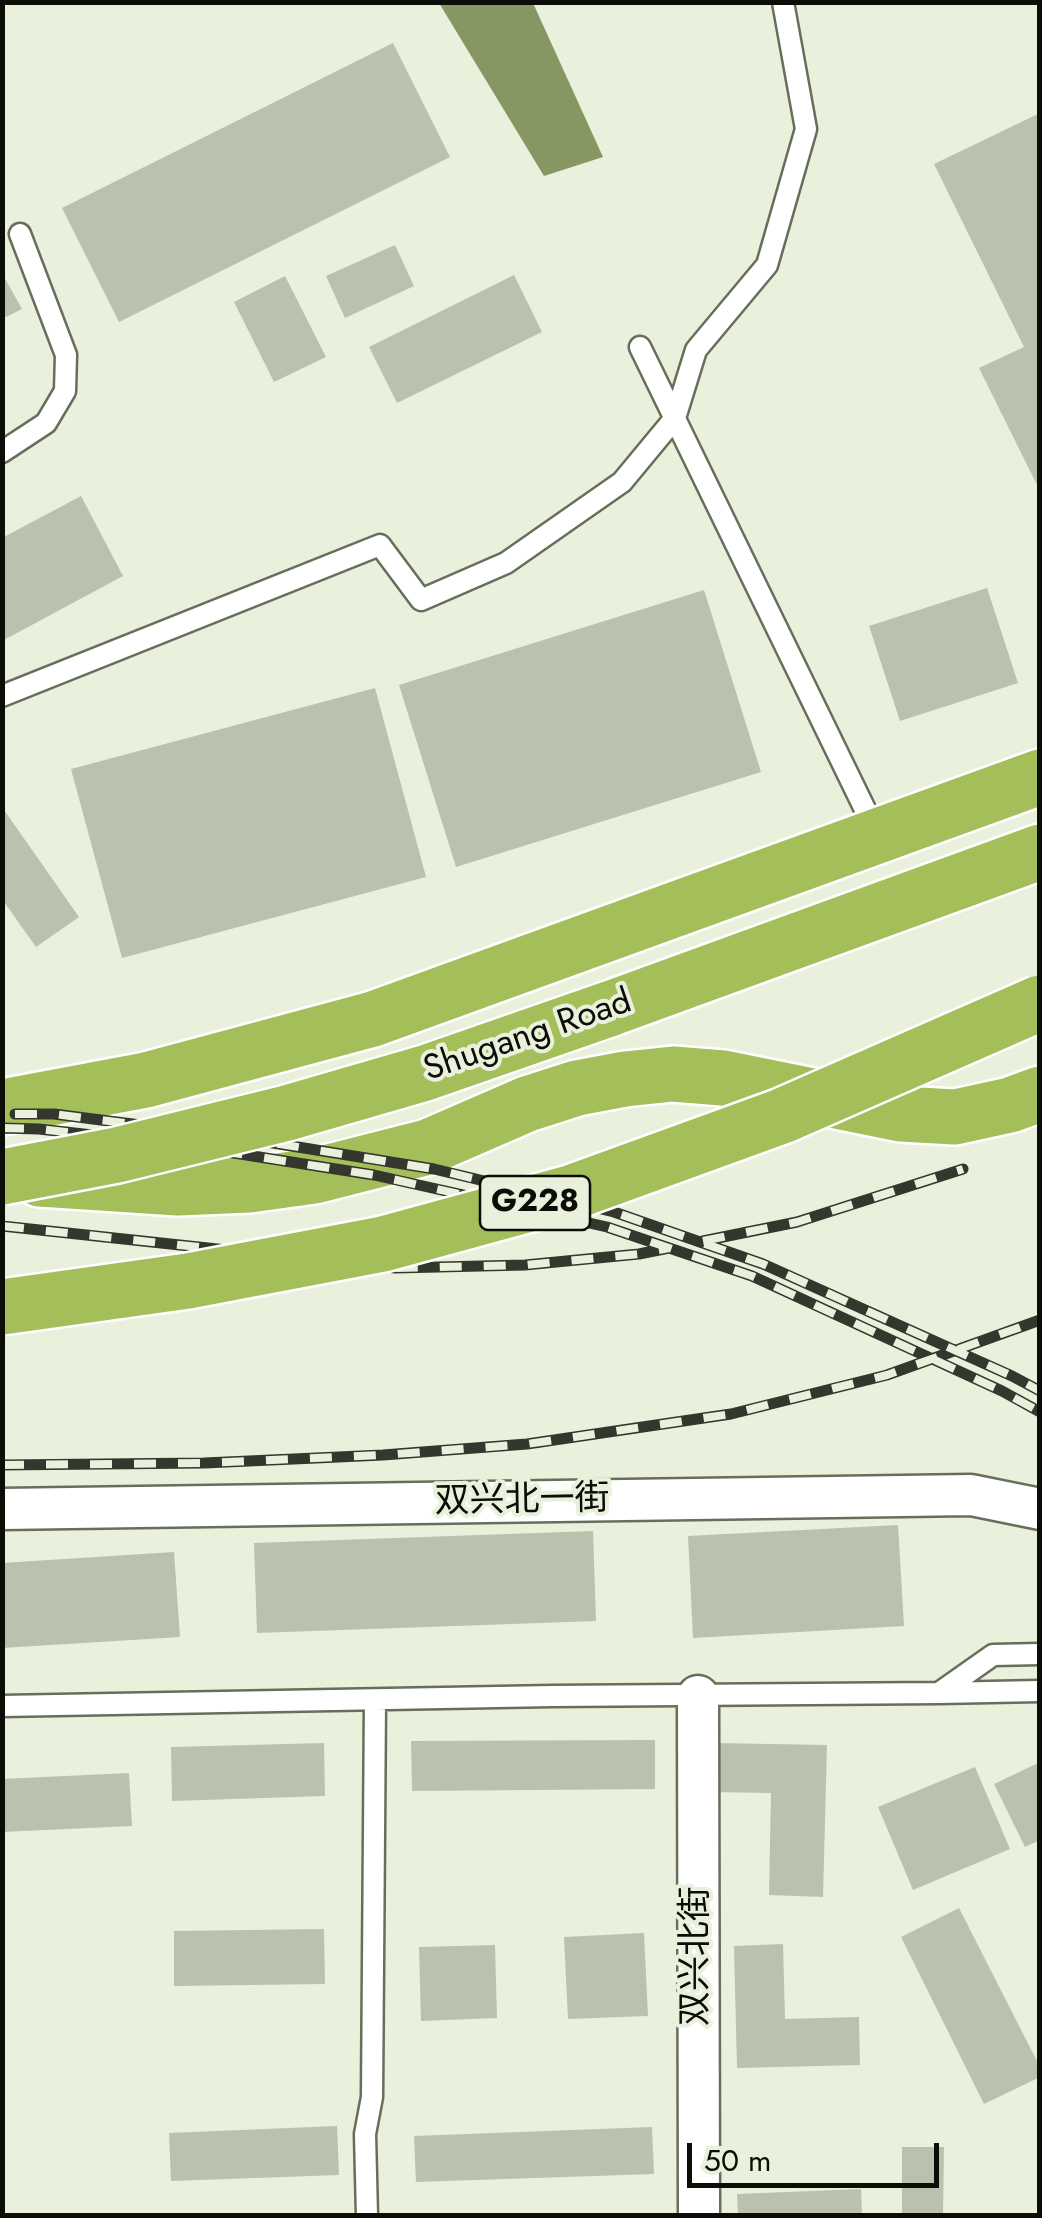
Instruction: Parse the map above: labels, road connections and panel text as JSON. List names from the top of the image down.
{
  "streets": {
    "highway": ["Shugang Road", "G228"],
    "street": ["双兴北一街", "双兴北街"]
  },
  "scale_bar": "50 m"
}
